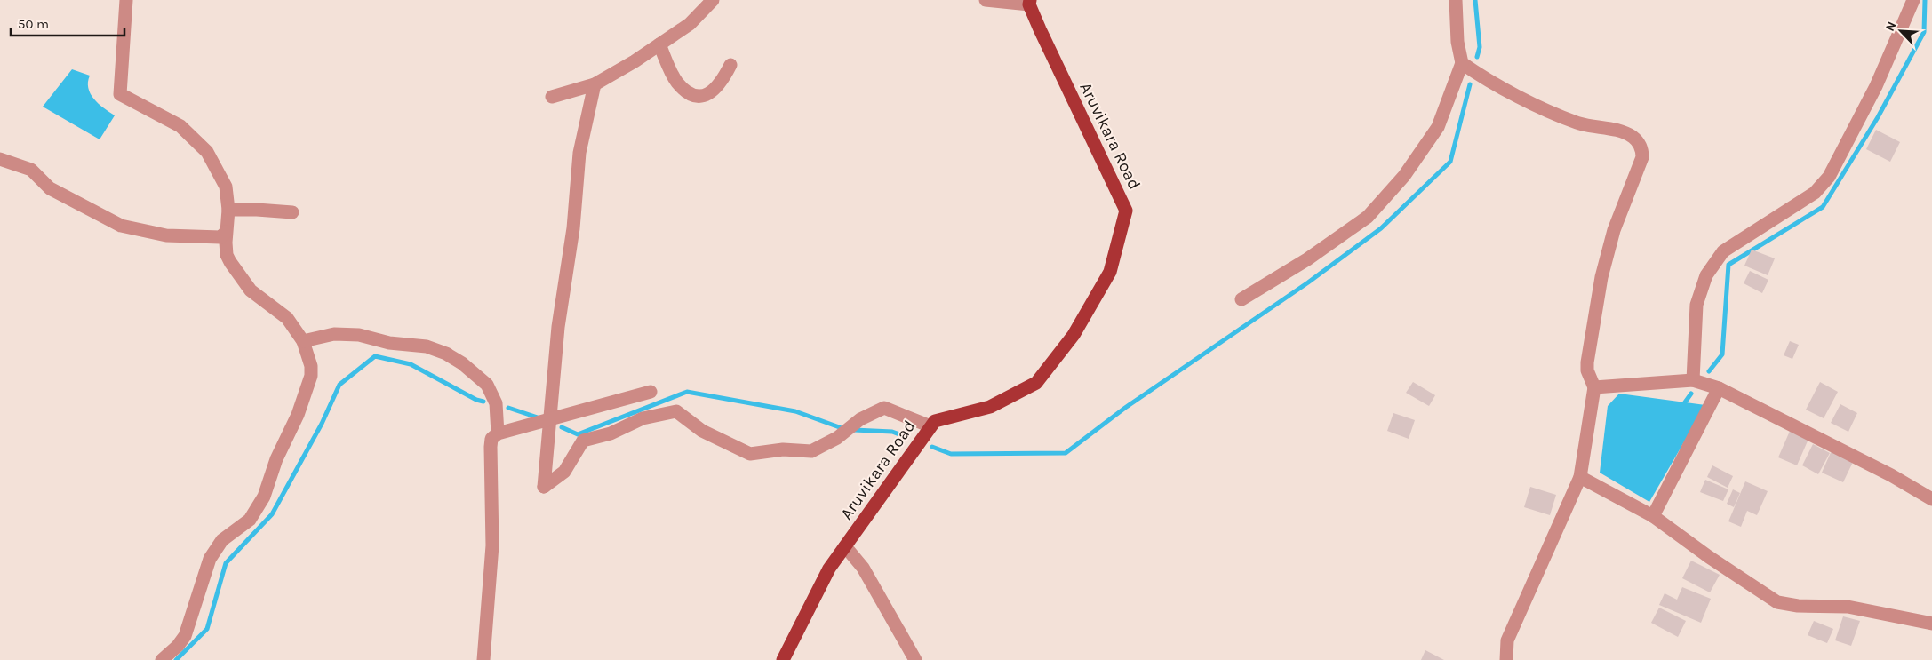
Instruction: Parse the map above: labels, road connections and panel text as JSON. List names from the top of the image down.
{
  "streets": {
    "main road": ["Aruvikara Road"]
  },
  "scale_bar": "50 m",
  "north": "top left"
}
